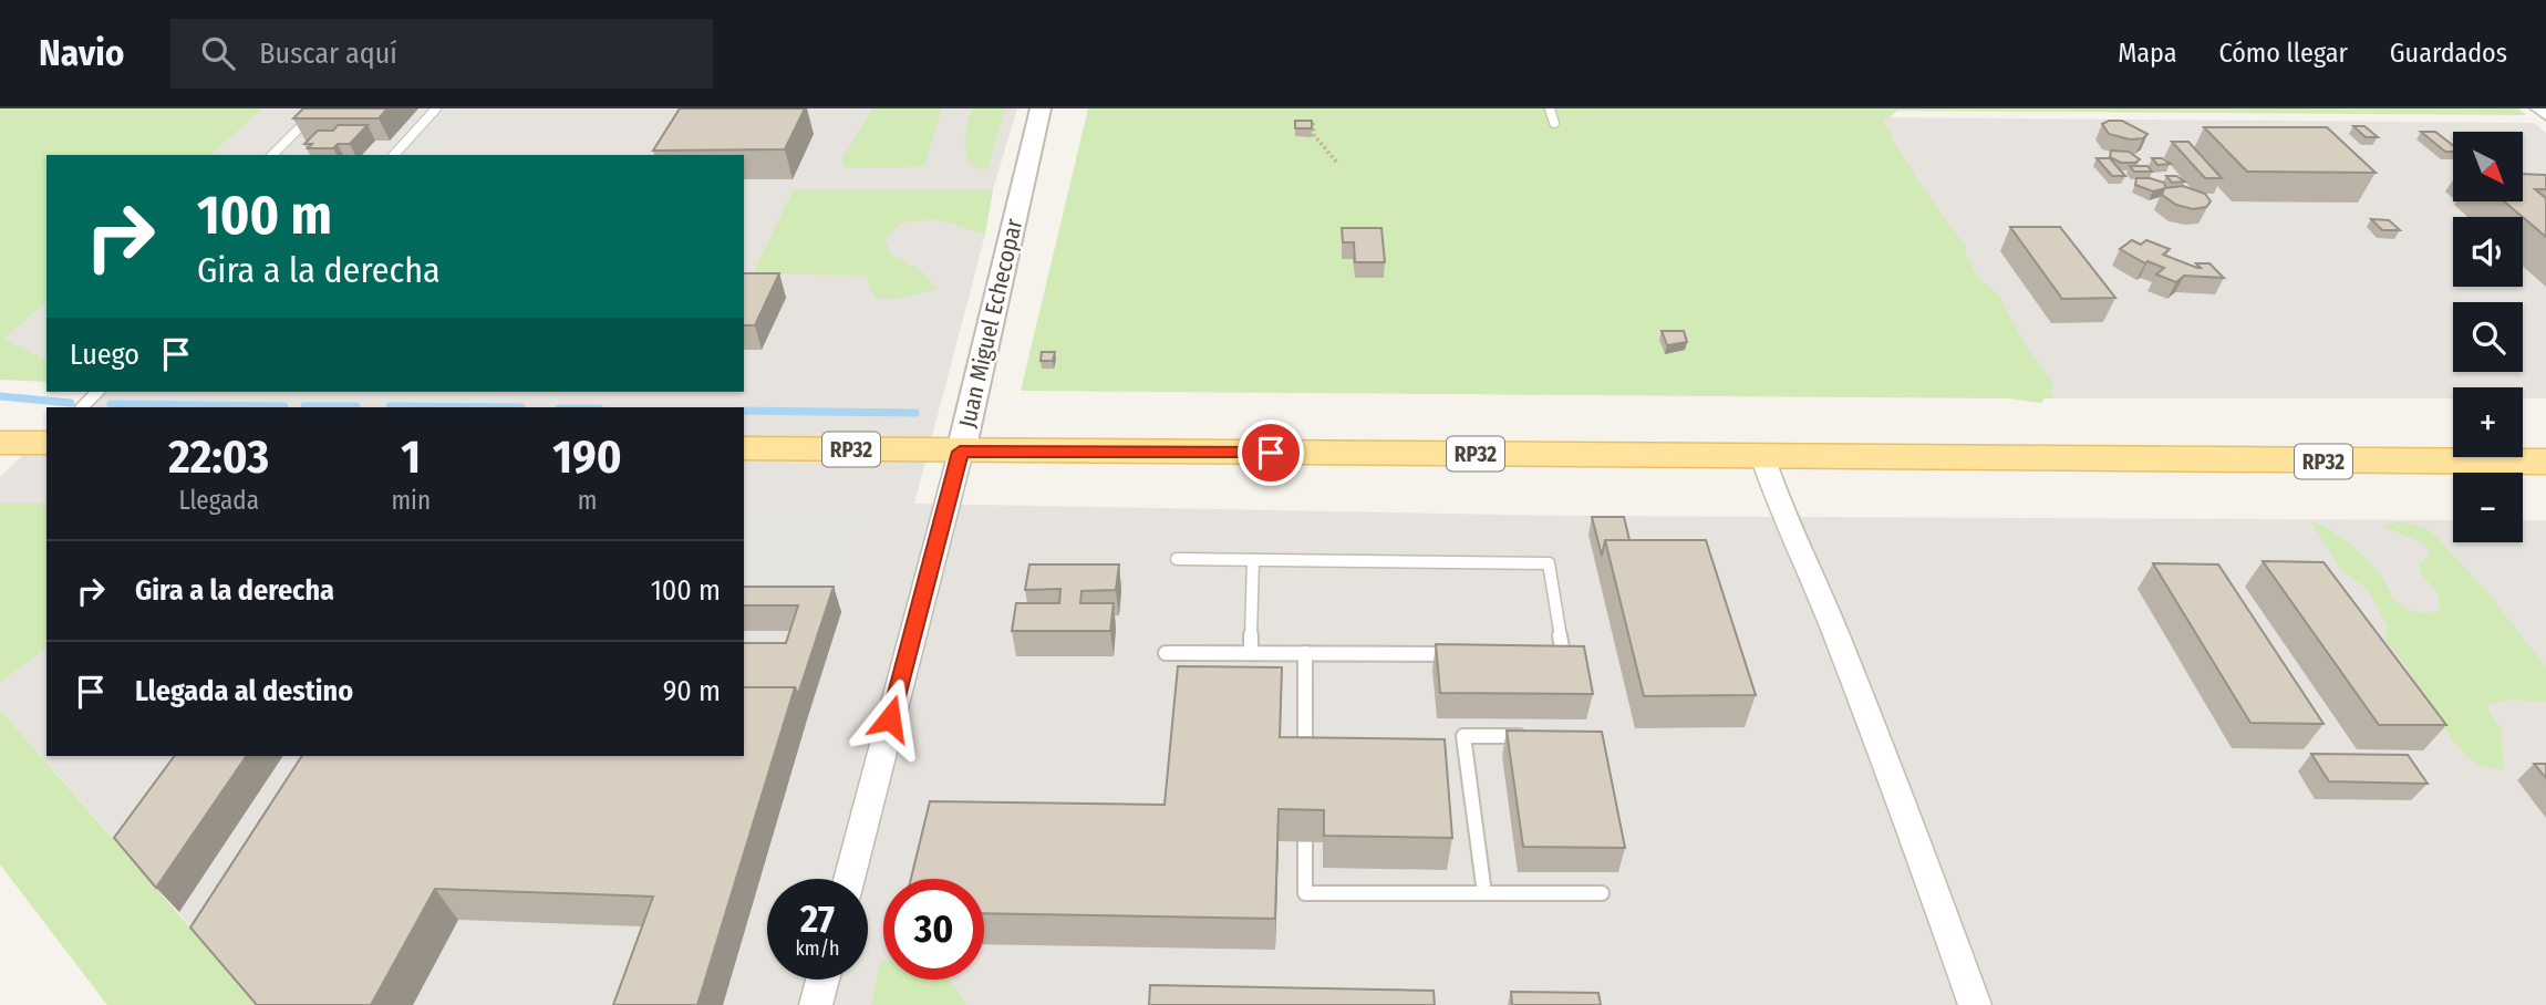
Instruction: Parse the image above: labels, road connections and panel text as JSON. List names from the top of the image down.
{
  "streets": {
    "main road": ["RP32"],
    "street": ["Juan Miguel Echecopar"]
  },
  "crossings": [
    ["Juan Miguel Echecopar", "RP32"]
  ],
  "north": "bottom right",
  "page": {
    "header": "Navio",
    "search": "Buscar aquí",
    "nav": ["Mapa", "Cómo llegar", "Guardados"],
    "map_buttons": ["+", "−"],
    "turn": ["100 m", "Gira a la derecha"],
    "then": "Luego",
    "eta": [
      "22:03",
      "Llegada",
      "1",
      "min",
      "190",
      "m"
    ],
    "list": [
      {
        "name": "Gira a la derecha",
        "value": "100 m"
      },
      {
        "name": "Llegada al destino",
        "value": "90 m"
      }
    ],
    "speed": "27 km/h",
    "limit": "30"
  }
}
